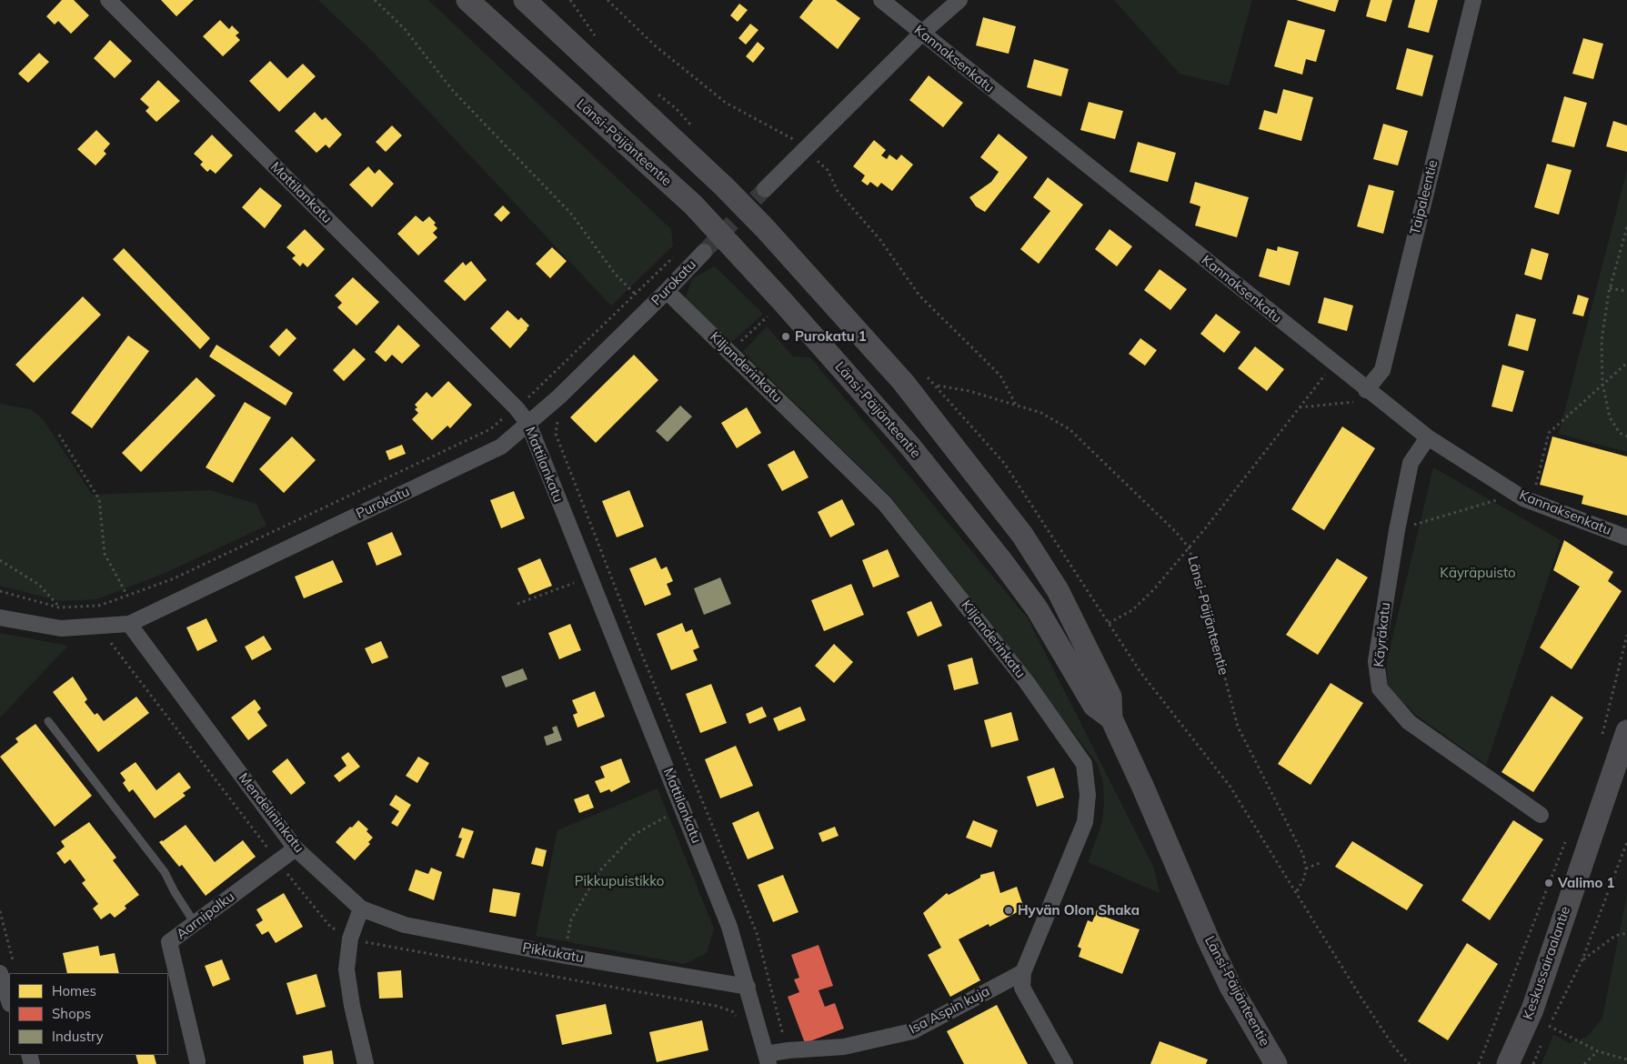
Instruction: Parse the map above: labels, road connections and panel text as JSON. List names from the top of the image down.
{
  "streets": {
    "main road": ["Länsi-Päijänteentie", "Keskussairaalantie"],
    "street": [
      "Kannaksenkatu",
      "Mattilankatu",
      "Taipaleentie",
      "Purokatu",
      "Kiljanderinkatu",
      "Käyräkatu",
      "Mendelininkatu",
      "Aarnipolku",
      "Pikkukatu",
      "Isa Aspin kuja"
    ]
  },
  "crossings": [
    ["Kannaksenkatu", "Taipaleentie"],
    ["Kannaksenkatu", "Käyräkatu"],
    ["Mattilankatu", "Purokatu"],
    ["Mattilankatu", "Pikkukatu"],
    ["Mattilankatu", "Isa Aspin kuja"],
    ["Purokatu", "Kiljanderinkatu"],
    ["Purokatu", "Mendelininkatu"],
    ["Kiljanderinkatu", "Isa Aspin kuja"],
    ["Mendelininkatu", "Aarnipolku"],
    ["Mendelininkatu", "Pikkukatu"]
  ],
  "parks": ["Käyräpuisto", "Pikkupuistikko"],
  "places": ["Purokatu 1", "Valimo 1", "Hyvän Olon Shaka"],
  "legend": ["Homes", "Shops", "Industry"]
}
